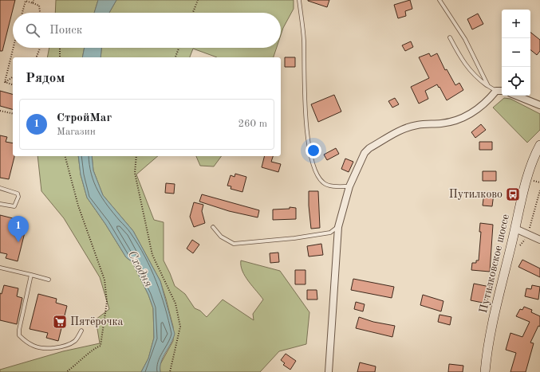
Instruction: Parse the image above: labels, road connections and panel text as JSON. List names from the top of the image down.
{
  "streets": {
    "main road": ["Путилковское шоссе"]
  },
  "water": ["Сходня"],
  "places": {
    "bus stop": ["Путилково"],
    "supermarket": ["Пятёрочка"]
  },
  "page": {
    "map_buttons": ["+", "−"],
    "search": "Поиск",
    "heading": "Рядом",
    "list": [
      {
        "mark": "1",
        "name": "СтройМаг",
        "note": "Магазин",
        "value": "260 m"
      }
    ],
    "pins": "1"
  }
}
